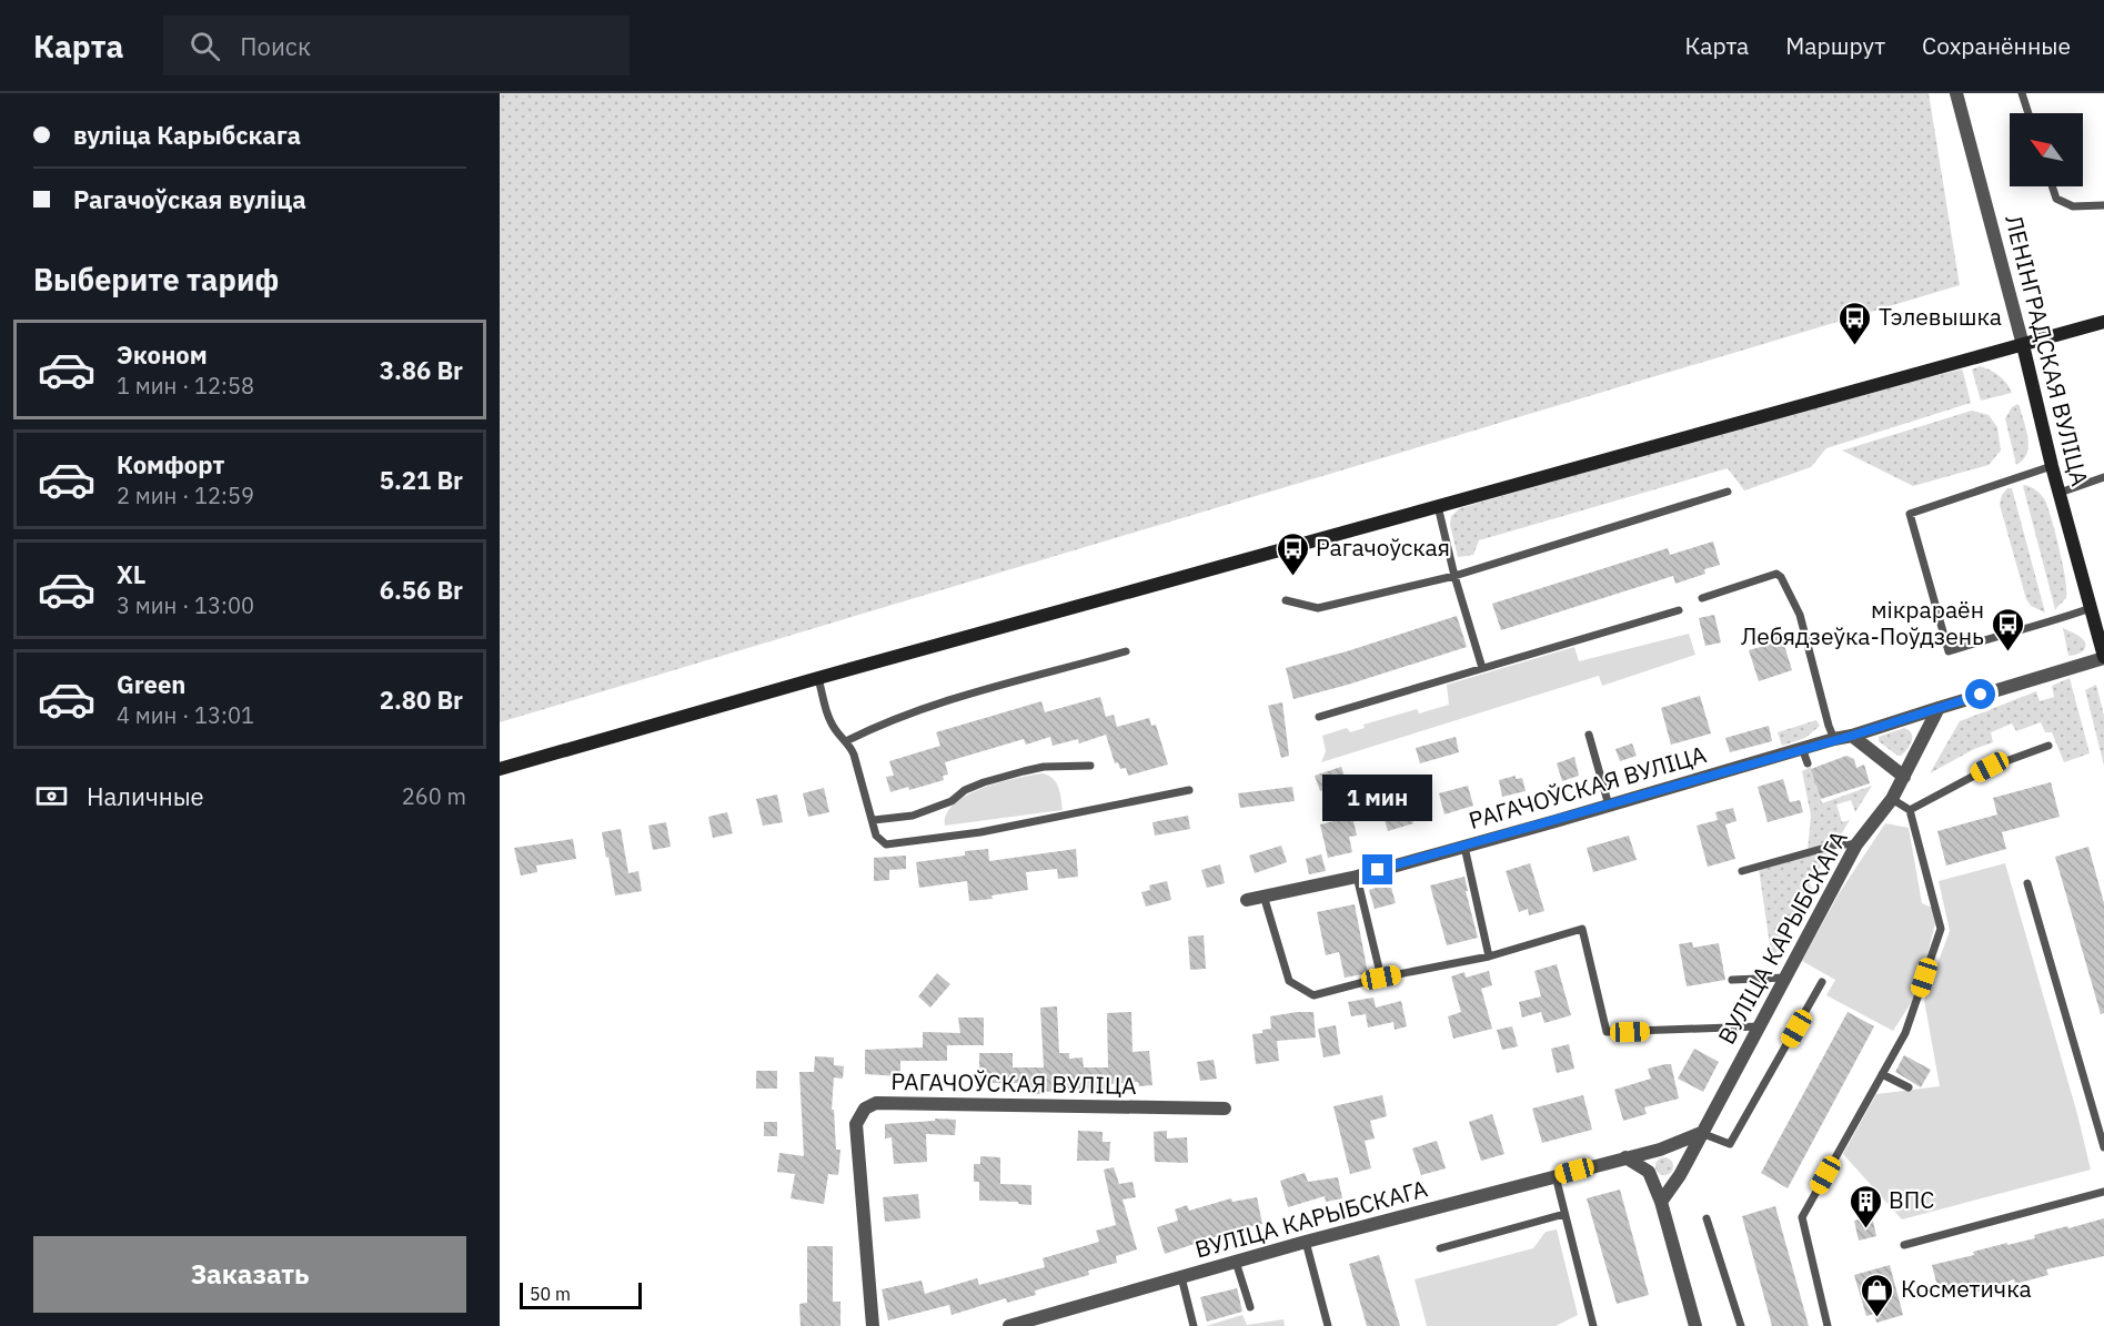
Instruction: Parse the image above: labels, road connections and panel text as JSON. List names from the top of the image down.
{
  "streets": {
    "main road": ["ЛЕНІНГРАДСКАЯ ВУЛІЦА"],
    "street": ["РАГАЧОЎСКАЯ ВУЛІЦА", "ВУЛІЦА КАРЫБСКАГА"]
  },
  "crossings": [
    ["РАГАЧОЎСКАЯ ВУЛІЦА", "ВУЛІЦА КАРЫБСКАГА"]
  ],
  "places": {
    "bus stop": ["Тэлевышка", "Рагачоўская", "мікрараён Лебядзеўка-Поўдзень"],
    "building": ["ВПС"],
    "shop": ["Косметичка"]
  },
  "scale_bar": "50 m",
  "north": "top left",
  "page": {
    "header": "Карта",
    "search": "Поиск",
    "nav": ["Карта", "Маршрут", "Сохранённые"],
    "banner": ["вуліца Карыбскага", "Рагачоўская вуліца"],
    "heading": "Выберите тариф",
    "list": [
      {
        "name": "Эконом",
        "note": "1 мин · 12:58",
        "value": "3.86 Br"
      },
      {
        "name": "Комфорт",
        "note": "2 мин · 12:59",
        "value": "5.21 Br"
      },
      {
        "name": "XL",
        "note": "3 мин · 13:00",
        "value": "6.56 Br"
      },
      {
        "name": "Green",
        "note": "4 мин · 13:01",
        "value": "2.80 Br"
      }
    ],
    "pay": ["Наличные", "260 m"],
    "bubble": "1 мин",
    "buttons": "Заказать",
    "scale": "50 m"
  }
}
